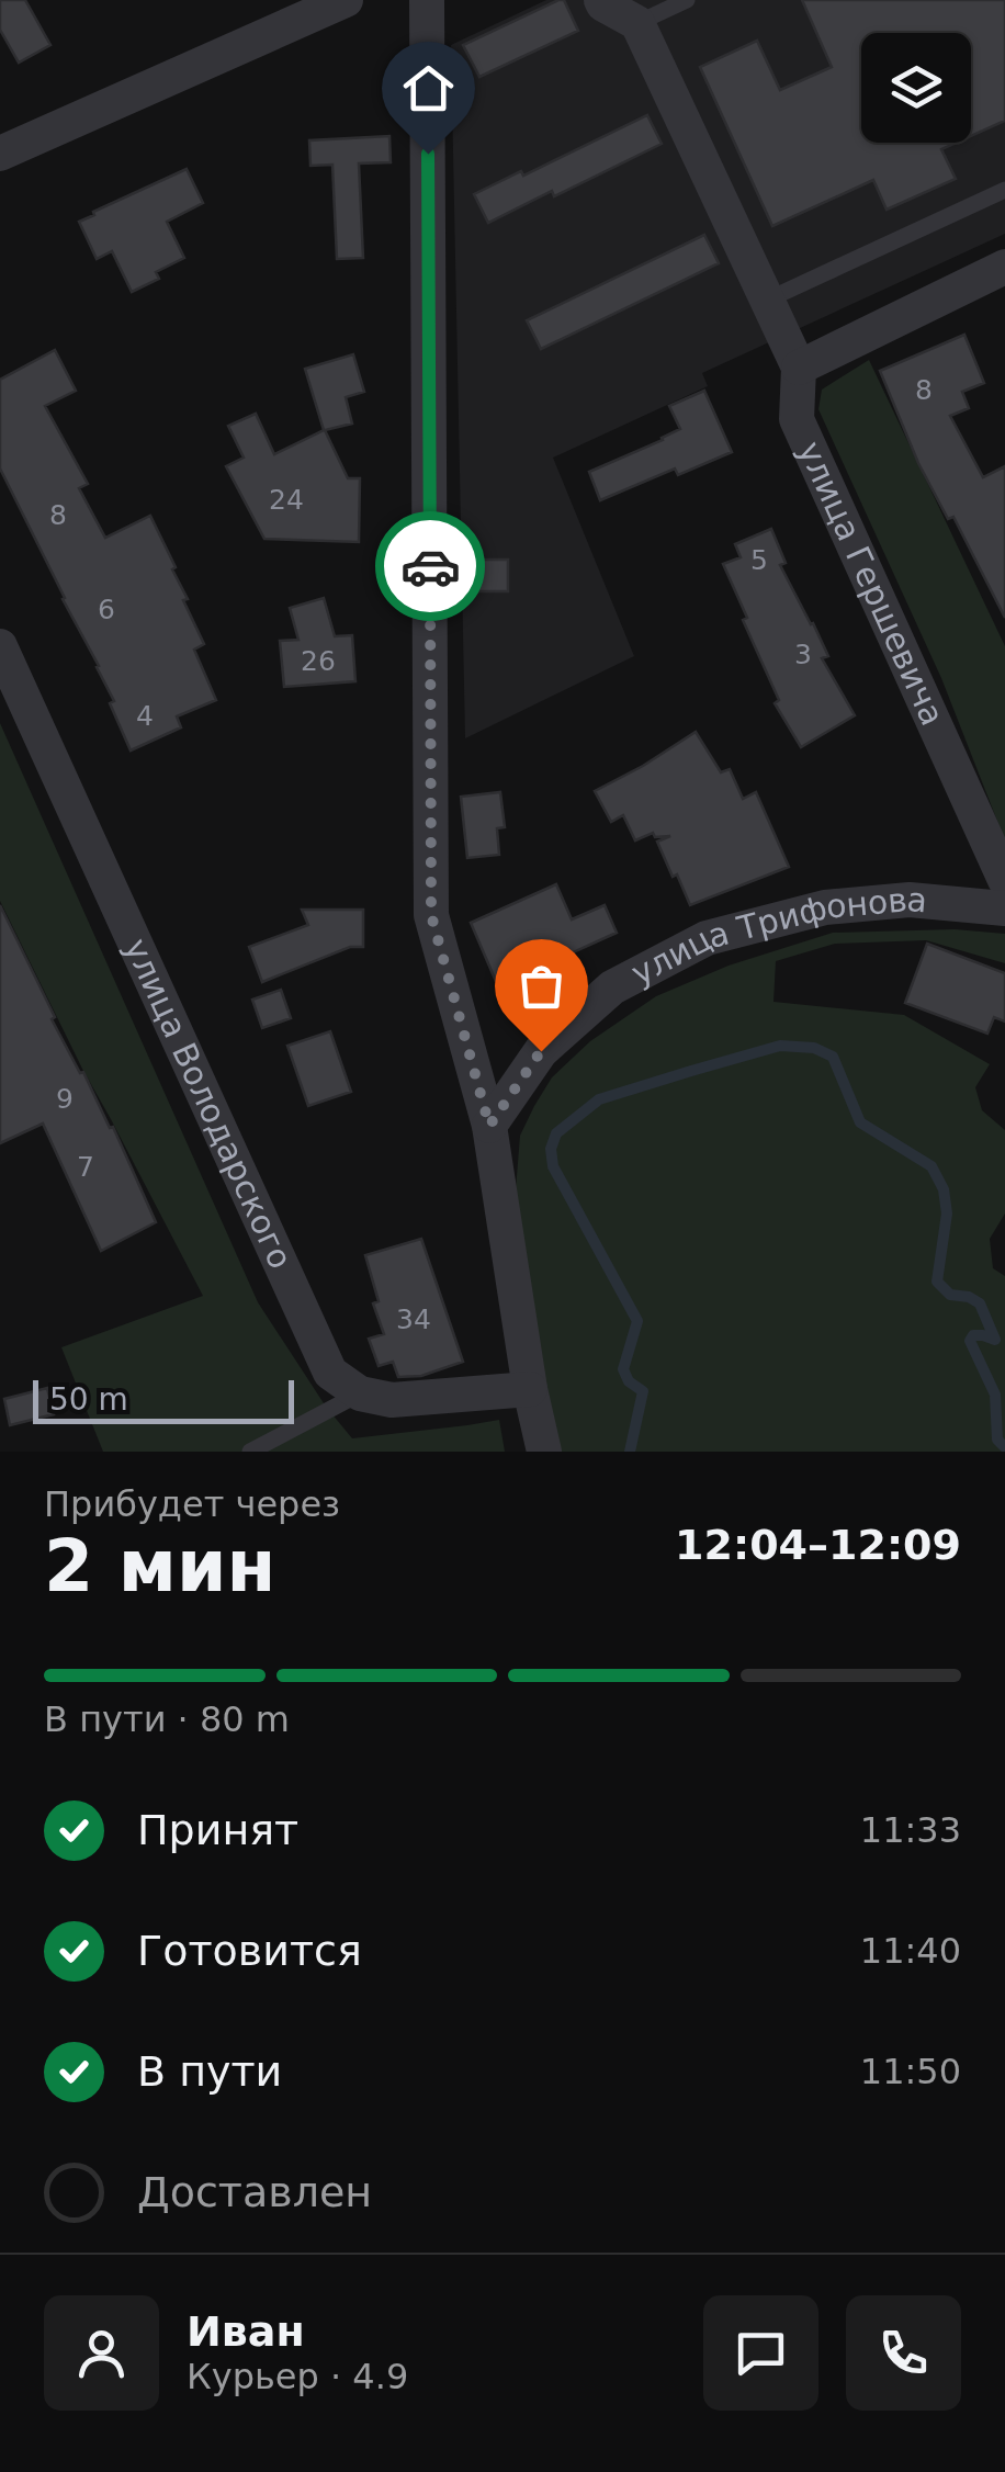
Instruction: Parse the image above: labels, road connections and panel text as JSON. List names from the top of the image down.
{
  "streets": {
    "street": ["улица Гершевича", "улица Трифонова", "улица Володарского"]
  },
  "house_numbers": [
    "8",
    "24",
    "8",
    "5",
    "6",
    "3",
    "26",
    "4",
    "9",
    "7",
    "34"
  ],
  "scale_bar": "50 m",
  "page": {
    "scale": "50 m",
    "heading": ["2 мин", "Прибудет через", "12:04–12:09"],
    "panel": ["Иван", "Курьер · 4.9"],
    "bar": "В пути · 80 m",
    "list": [
      ["Принят", "11:33"],
      ["Готовится", "11:40"],
      ["В пути", "11:50"],
      "Доставлен"
    ]
  }
}
